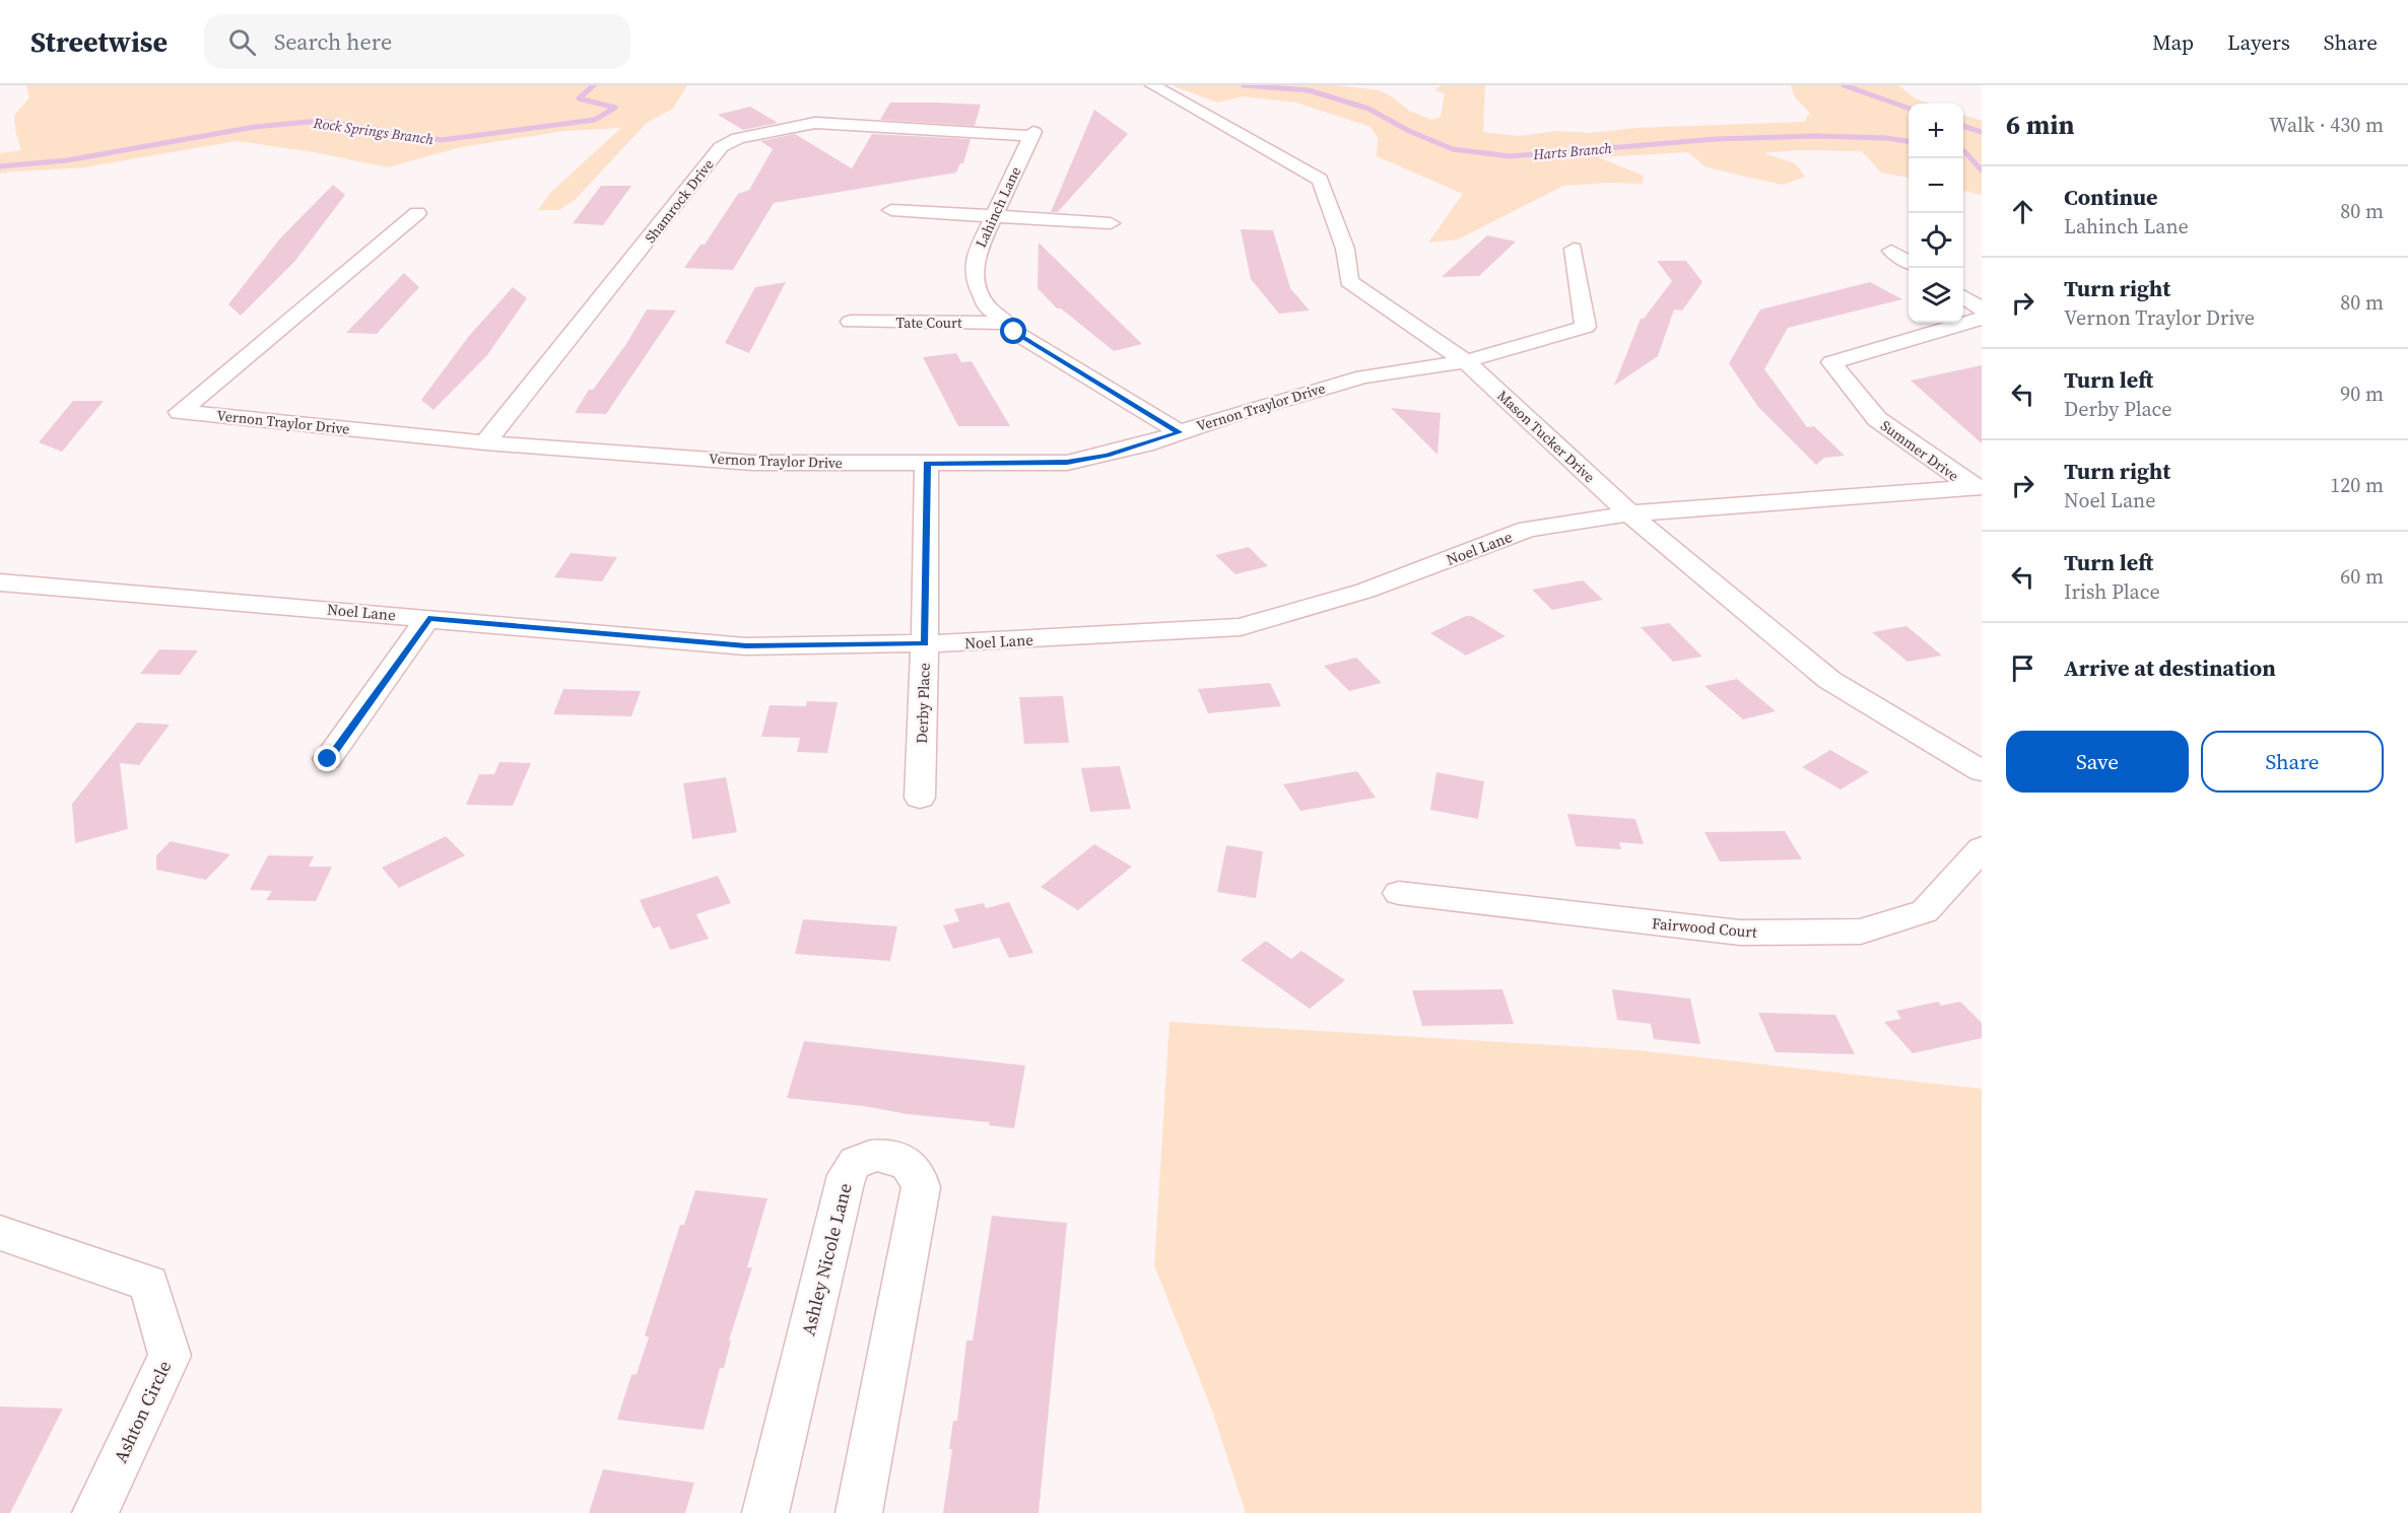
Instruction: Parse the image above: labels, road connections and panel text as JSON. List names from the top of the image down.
{
  "streets": {
    "street": [
      "Shamrock Drive",
      "Lahinch Lane",
      "Tate Court",
      "Vernon Traylor Drive",
      "Mason Tucker Drive",
      "Summer Drive",
      "Noel Lane",
      "Derby Place",
      "Fairwood Court",
      "Ashley Nicole Lane",
      "Ashton Circle"
    ]
  },
  "crossings": [
    ["Shamrock Drive", "Lahinch Lane"],
    ["Shamrock Drive", "Vernon Traylor Drive"],
    ["Lahinch Lane", "Tate Court"],
    ["Lahinch Lane", "Vernon Traylor Drive"],
    ["Vernon Traylor Drive", "Mason Tucker Drive"],
    ["Vernon Traylor Drive", "Derby Place"],
    ["Mason Tucker Drive", "Noel Lane"],
    ["Summer Drive", "Noel Lane"],
    ["Noel Lane", "Derby Place"]
  ],
  "water": ["Rock Springs Branch", "Harts Branch"],
  "page": {
    "header": "Streetwise",
    "search": "Search here",
    "nav": ["Map", "Layers", "Share"],
    "heading": ["6 min", "Walk · 430 m"],
    "map_buttons": ["+", "−"],
    "list": [
      ["Continue", "Lahinch Lane", "80 m"],
      ["Turn right", "Vernon Traylor Drive", "80 m"],
      ["Turn left", "Derby Place", "90 m"],
      ["Turn right", "Noel Lane", "120 m"],
      ["Turn left", "Irish Place", "60 m"],
      "Arrive at destination"
    ],
    "buttons": ["Save", "Share"]
  }
}
